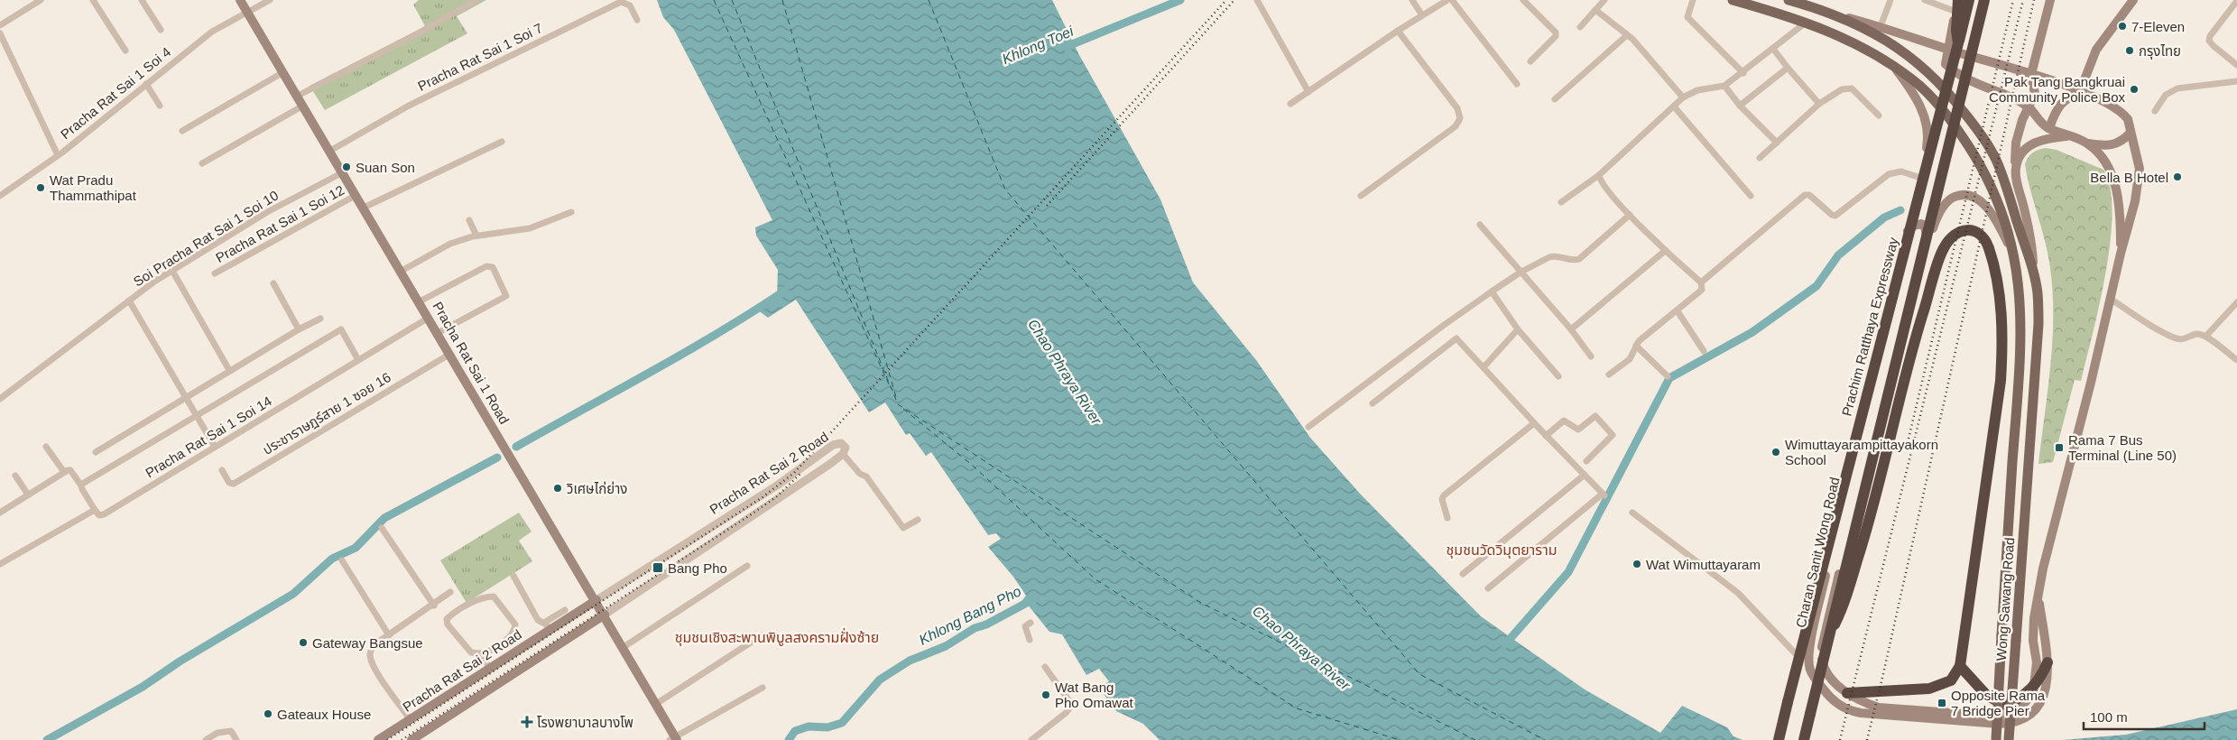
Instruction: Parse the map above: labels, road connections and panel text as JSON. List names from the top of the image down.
{
  "streets": {
    "highway": ["Prachim Ratthaya Expressway"],
    "main road": [
      "Pracha Rat Sai 1 Road",
      "Pracha Rat Sai 2 Road",
      "Charan Sanit Wong Road",
      "Wong Sawang Road"
    ],
    "street": [
      "Pracha Rat Sai 1 Soi 7",
      "Pracha Rat Sai 1 Soi 4",
      "Pracha Rat Sai 1 Soi 12",
      "Soi Pracha Rat Sai 1 Soi 10",
      "ประชาราษฎร์สาย 1 ซอย 16",
      "Pracha Rat Sai 1 Soi 14"
    ]
  },
  "crossings": [
    ["Pracha Rat Sai 1 Soi 7", "Pracha Rat Sai 1 Road"],
    ["Pracha Rat Sai 1 Soi 4", "Pracha Rat Sai 1 Road"],
    ["Pracha Rat Sai 1 Soi 12", "Pracha Rat Sai 1 Road"],
    ["Soi Pracha Rat Sai 1 Soi 10", "Pracha Rat Sai 1 Road"],
    ["Pracha Rat Sai 1 Road", "ประชาราษฎร์สาย 1 ซอย 16"],
    ["Pracha Rat Sai 1 Road", "Pracha Rat Sai 1 Soi 14"],
    ["Pracha Rat Sai 1 Road", "Pracha Rat Sai 2 Road"],
    ["Charan Sanit Wong Road", "Wong Sawang Road"]
  ],
  "districts": ["ชุมชนวัดวิมุตยาราม", "ชุมชนเชิงสะพานพิบูลสงครามฝั่งซ้าย"],
  "water": ["Khlong Toei", "Chao Phraya River", "Khlong Bang Pho"],
  "places": {
    "other": [
      "7-Eleven",
      "กรุงไทย",
      "Pak Tang Bangkruai Community Police Box",
      "Suan Son",
      "Bella B Hotel",
      "Wat Pradu Thammathipat",
      "Wimuttayarampittayakorn School",
      "วิเศษไก่ย่าง",
      "Wat Wimuttayaram",
      "Gateway Bangsue",
      "Wat Bang Pho Omawat",
      "Gateaux House"
    ],
    "transit": ["Rama 7 Bus Terminal (Line 50)", "Bang Pho", "Opposite Rama 7 Bridge Pier"],
    "health": ["โรงพยาบาลบางโพ"]
  },
  "scale_bar": "100 m"
}
